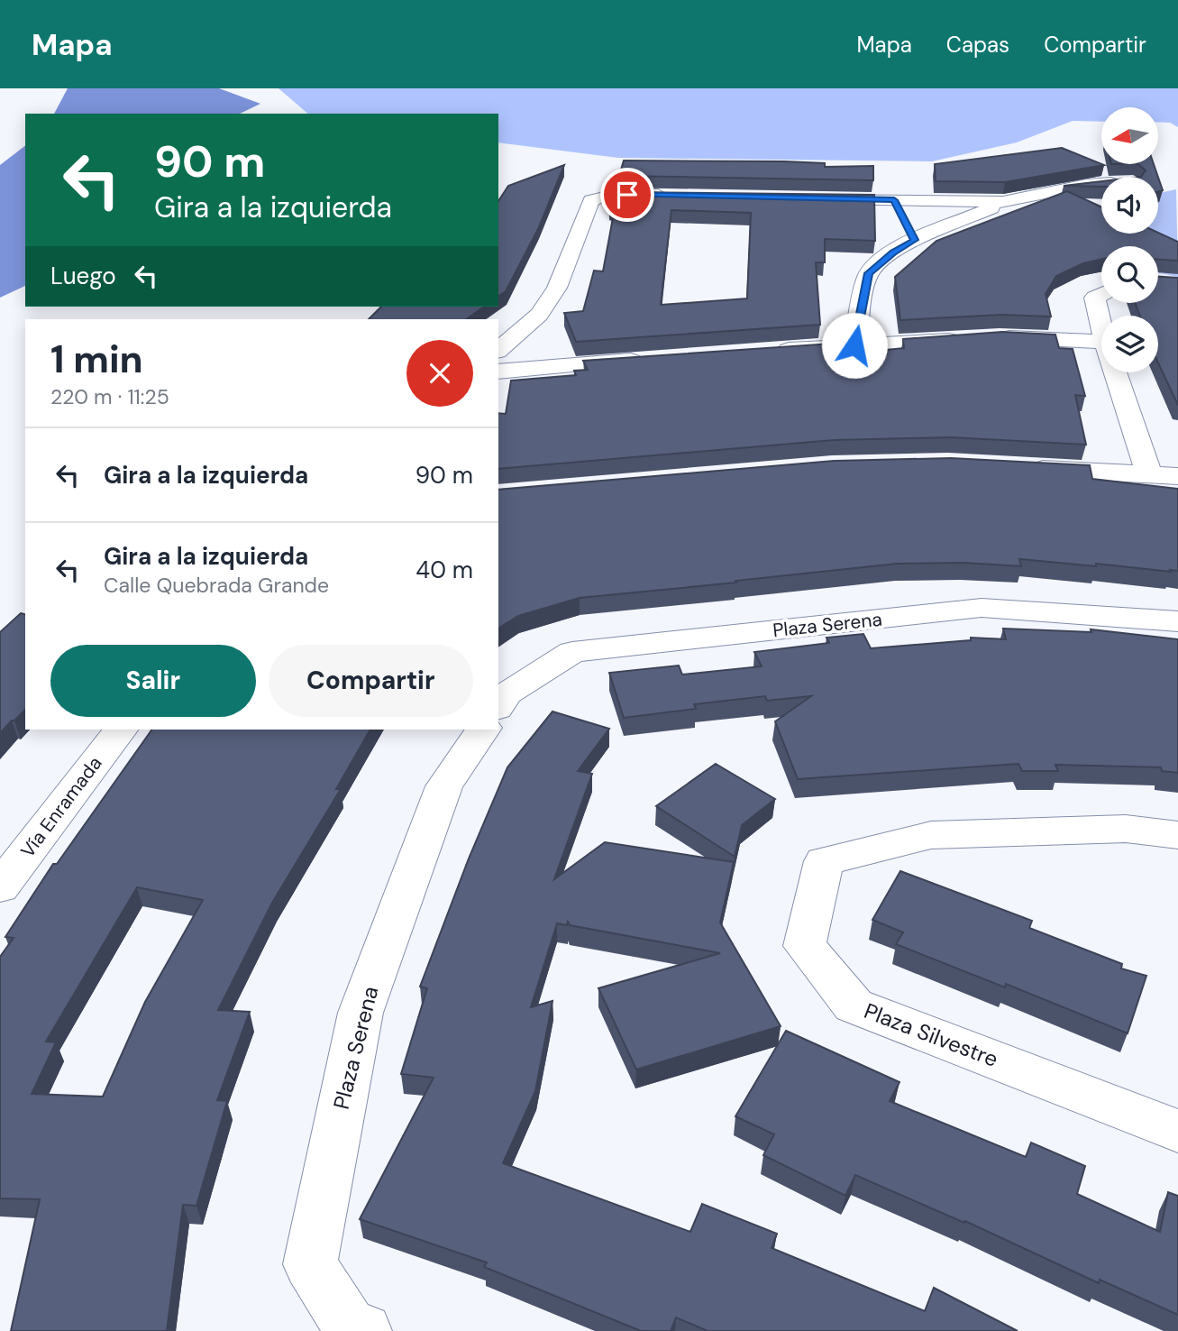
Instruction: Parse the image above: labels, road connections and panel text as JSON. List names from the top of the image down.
{
  "streets": {
    "street": ["Plaza Serena", "Vía Enramada", "Plaza Silvestre"]
  },
  "north": "left",
  "page": {
    "header": "Mapa",
    "nav": ["Mapa", "Capas", "Compartir"],
    "turn": ["90 m", "Gira a la izquierda"],
    "then": "Luego",
    "heading": ["1 min", "220 m · 11:25"],
    "list": [
      {
        "name": "Gira a la izquierda",
        "value": "90 m"
      },
      {
        "name": "Gira a la izquierda",
        "note": "Calle Quebrada Grande",
        "value": "40 m"
      }
    ],
    "buttons": ["Salir", "Compartir"]
  }
}
